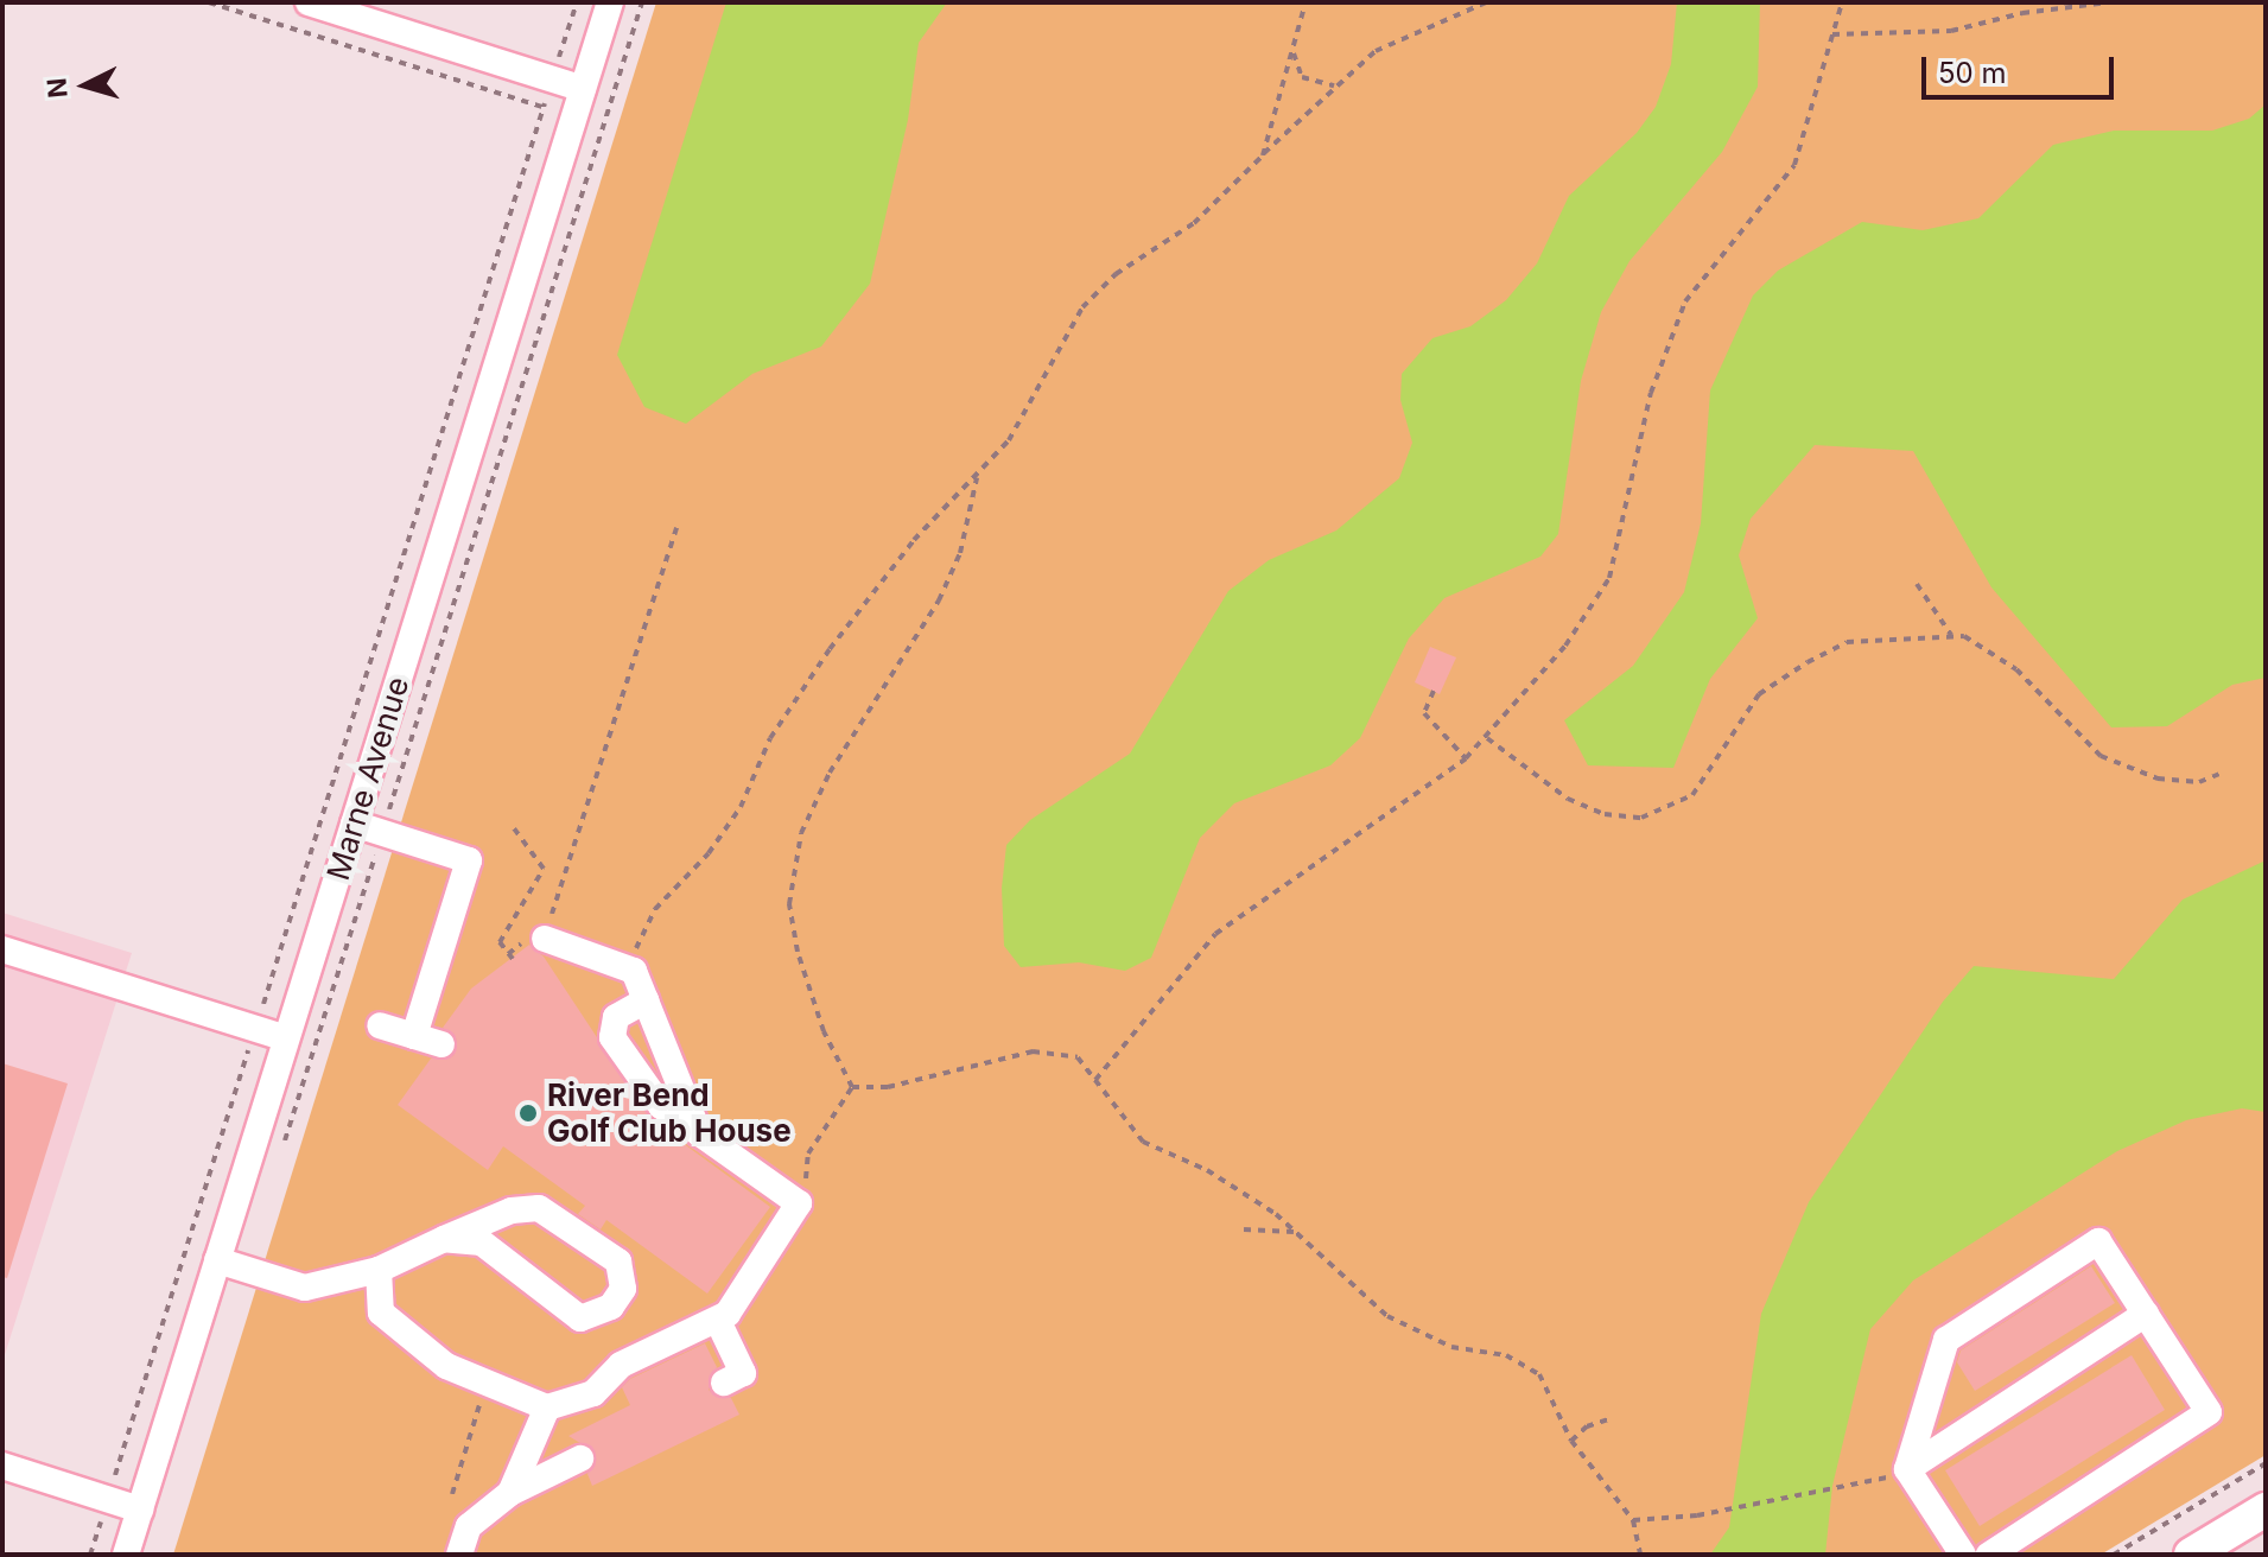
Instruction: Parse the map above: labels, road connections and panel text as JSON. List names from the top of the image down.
{
  "streets": {
    "street": ["Marne Avenue"]
  },
  "places": ["River Bend Golf Club House"],
  "scale_bar": "50 m",
  "north": "left"
}
